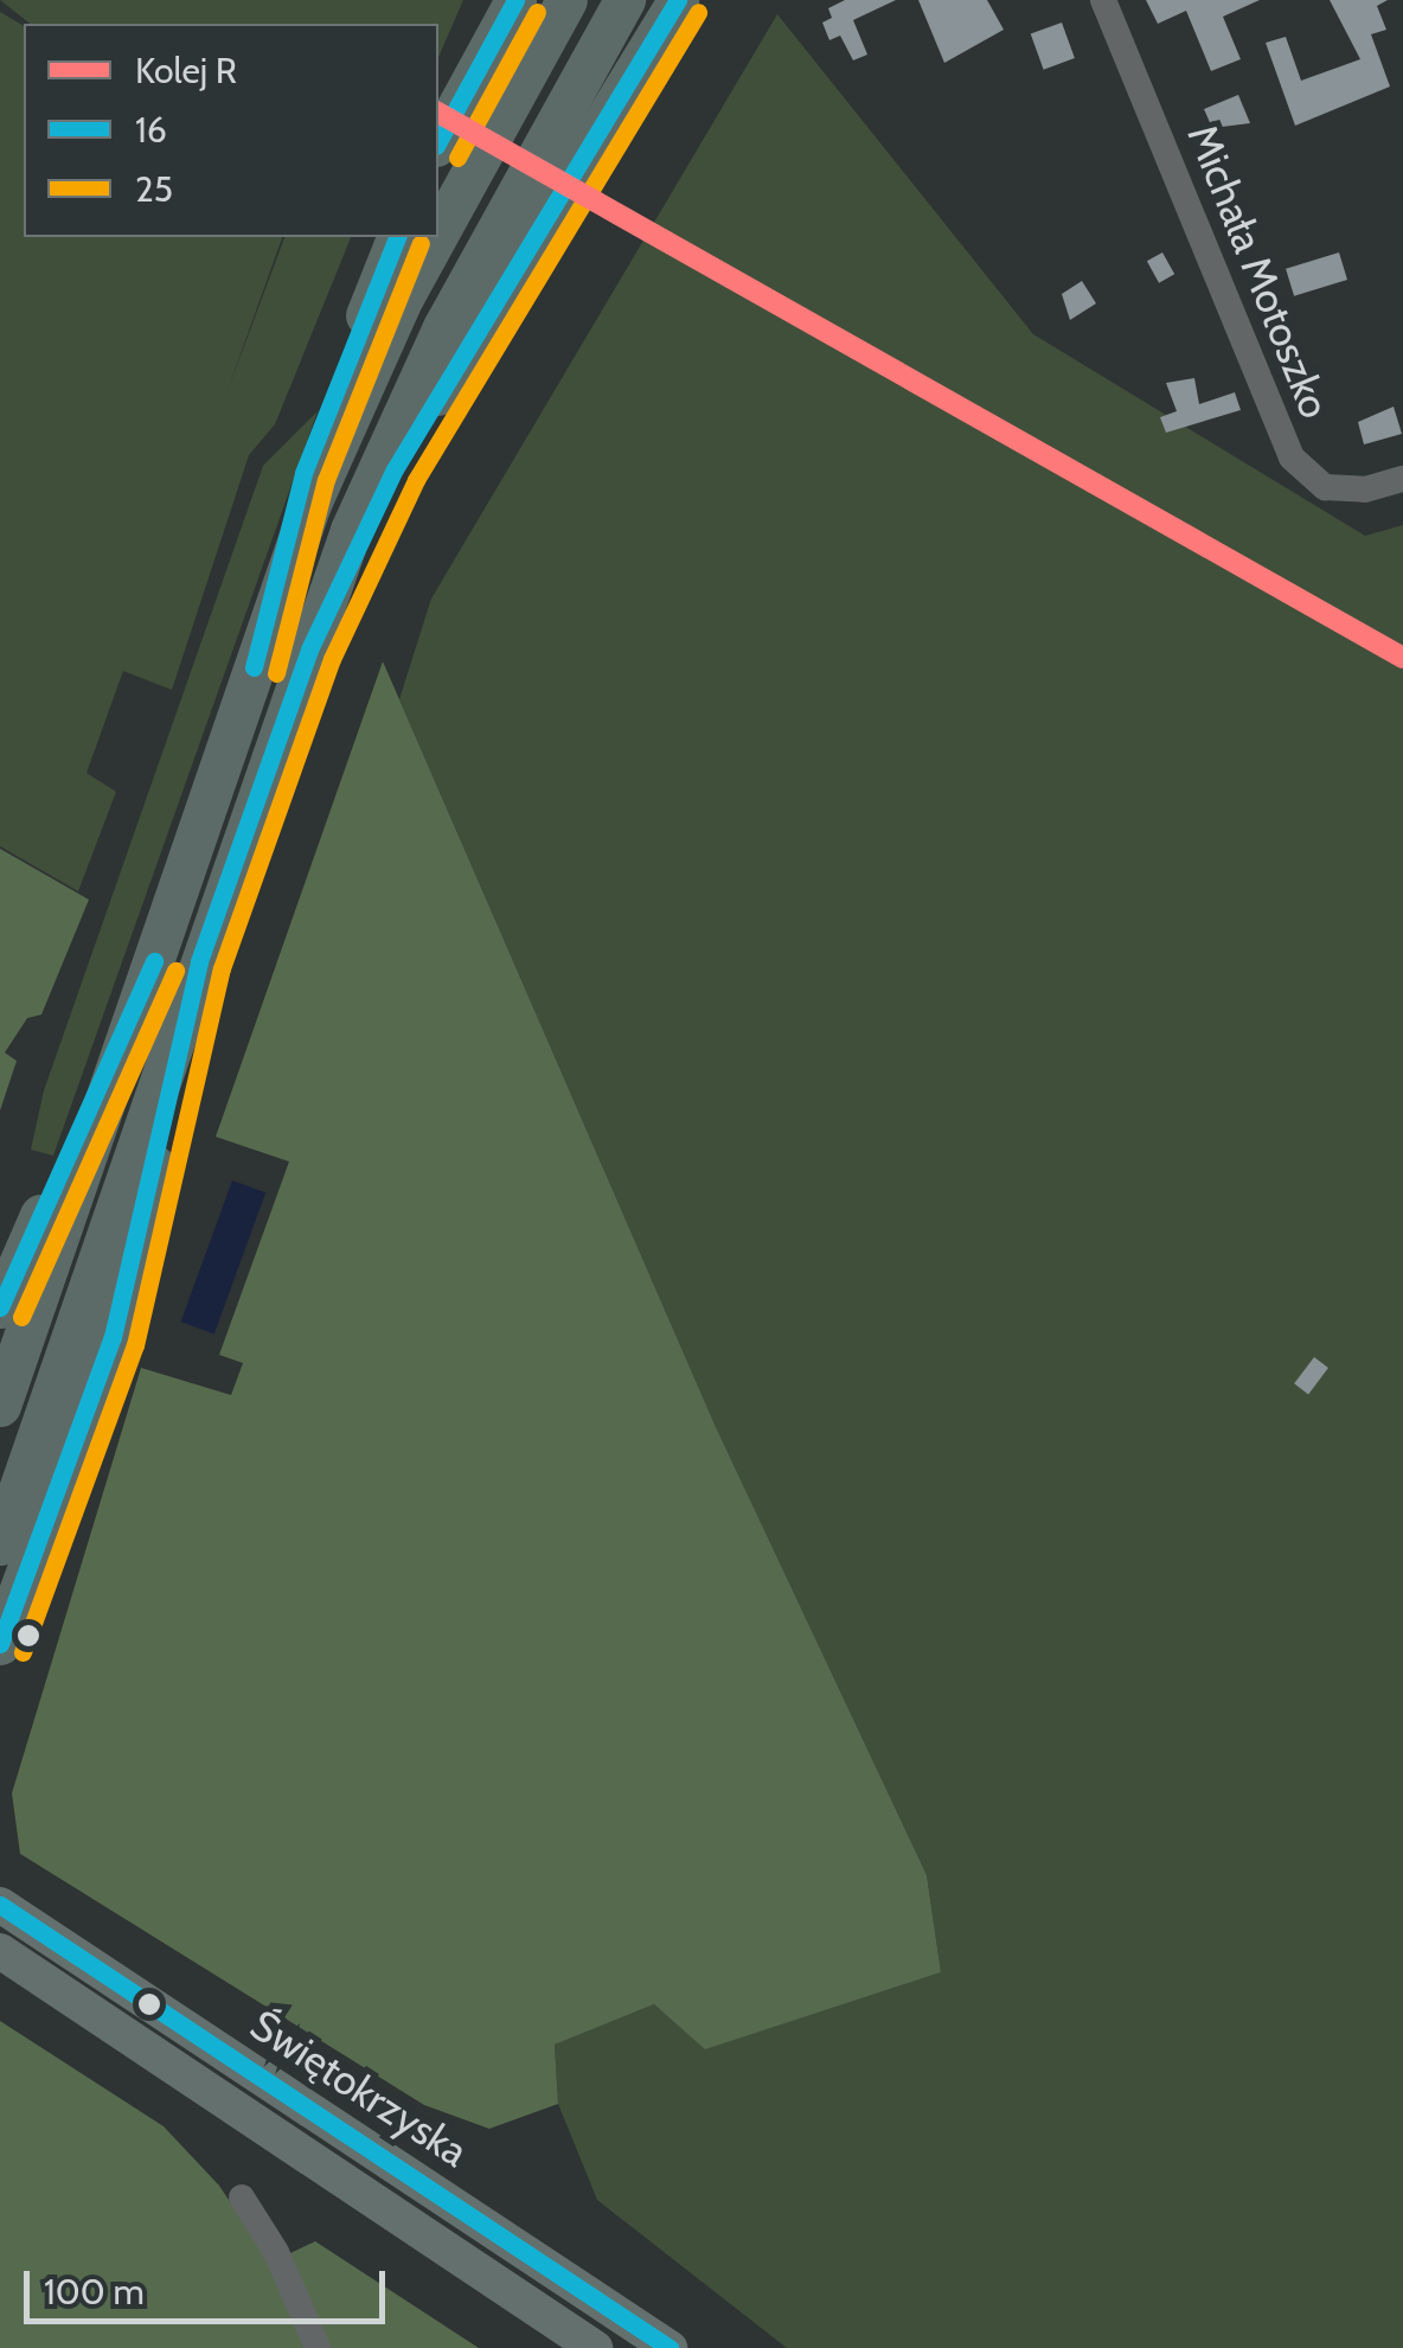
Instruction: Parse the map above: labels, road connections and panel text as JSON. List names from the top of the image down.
{
  "streets": {
    "main road": ["Świętokrzyska"],
    "street": ["Michała Motoszko"]
  },
  "lines": ["transit line 16", "transit line 25", "rail line R"],
  "legend": ["Kolej R", "16", "25"],
  "scale_bar": "100 m"
}
